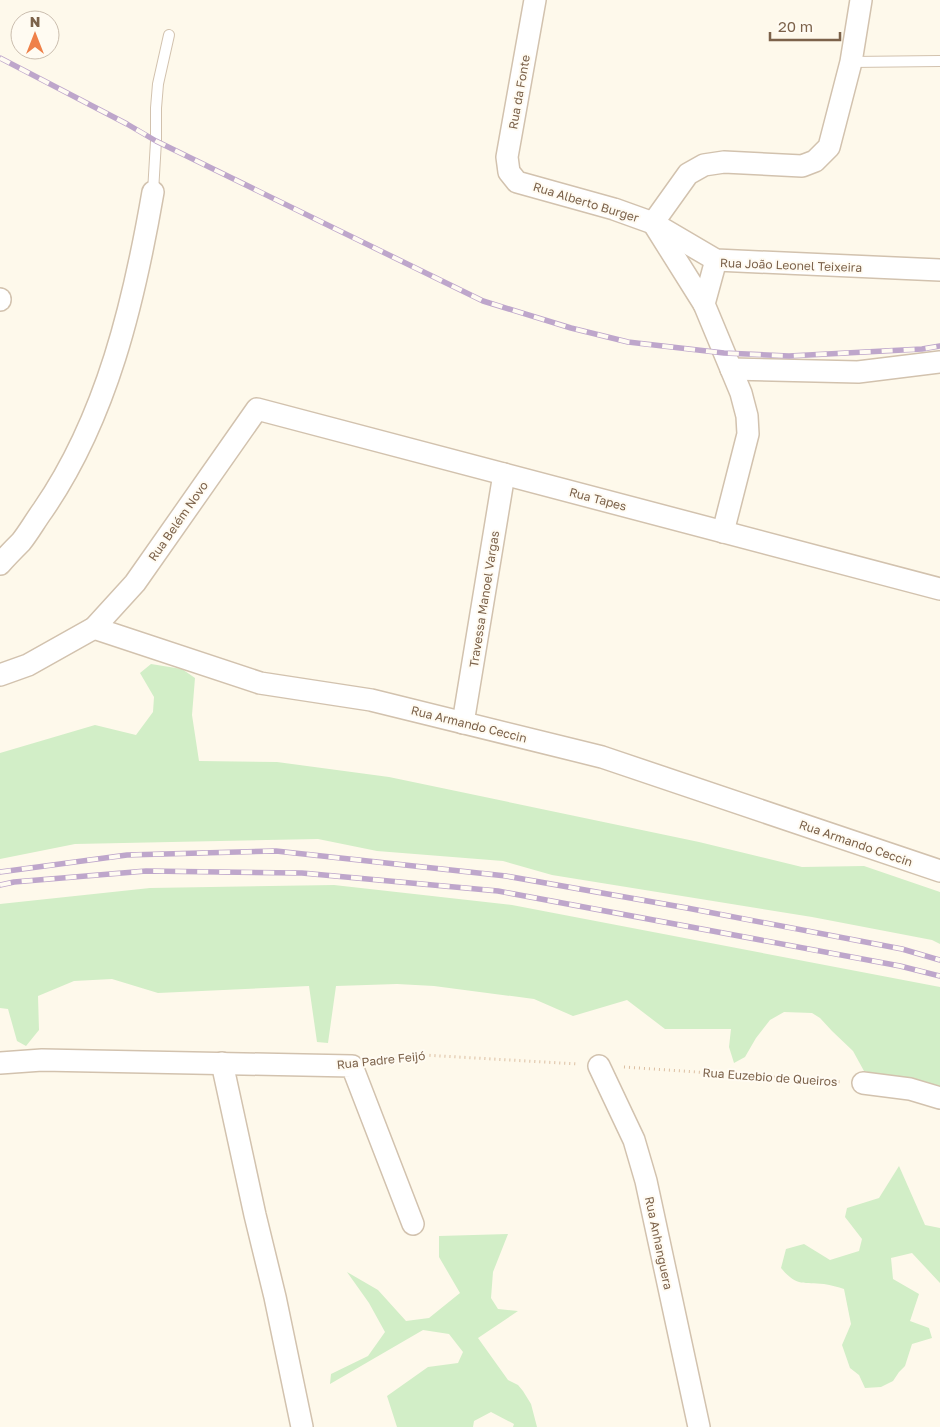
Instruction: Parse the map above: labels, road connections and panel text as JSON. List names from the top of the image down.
{
  "streets": {
    "street": [
      "Rua da Fonte",
      "Rua Alberto Burger",
      "Rua João Leonel Teixeira",
      "Rua Tapes",
      "Rua Belém Novo",
      "Travessa Manoel Vargas",
      "Rua Armando Ceccin",
      "Rua Padre Feijó",
      "Rua Anhanguera"
    ],
    "path": ["Rua Euzebio de Queiros"]
  },
  "crossings": [
    ["Rua da Fonte", "Rua Alberto Burger"],
    ["Rua Tapes", "Rua Belém Novo"],
    ["Rua Tapes", "Travessa Manoel Vargas"],
    ["Rua Belém Novo", "Rua Armando Ceccin"],
    ["Travessa Manoel Vargas", "Rua Armando Ceccin"],
    ["Rua Padre Feijó", "Rua Euzebio de Queiros"],
    ["Rua Padre Feijó", "Rua Anhanguera"],
    ["Rua Euzebio de Queiros", "Rua Anhanguera"]
  ],
  "scale_bar": "20 m",
  "north": "top"
}
